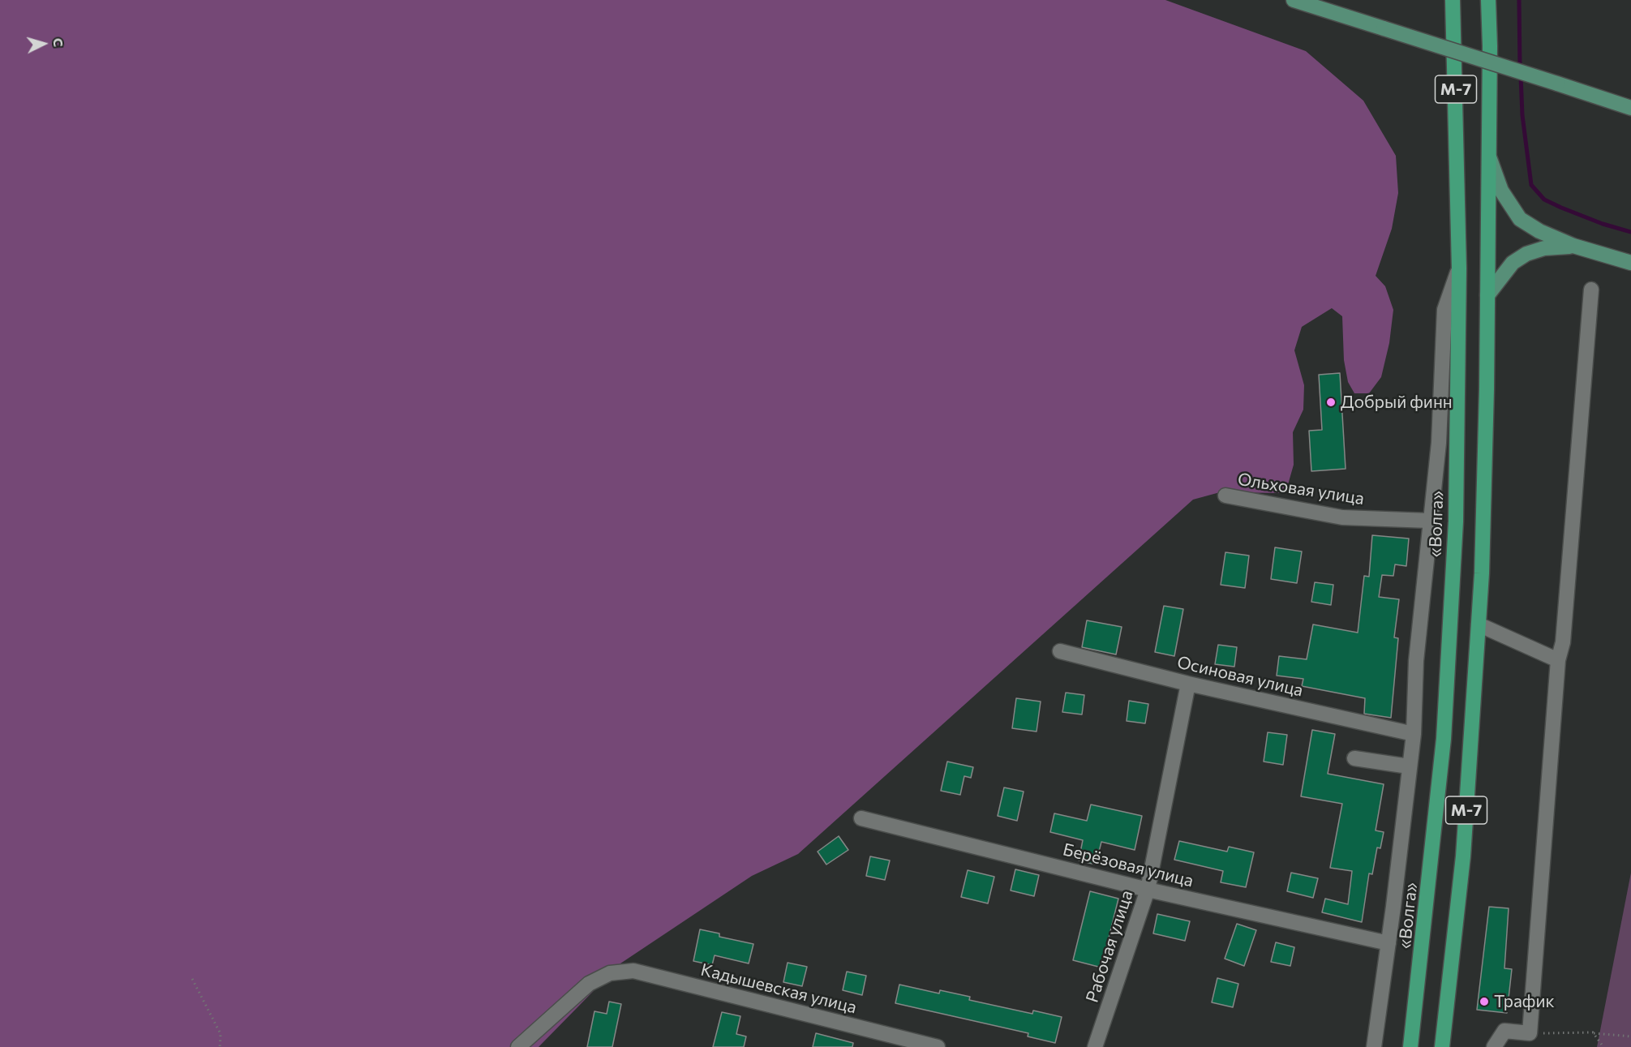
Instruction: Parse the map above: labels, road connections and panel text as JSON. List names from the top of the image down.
{
  "streets": {
    "highway": ["М-7", "«Волга»"],
    "street": [
      "Ольховая улица",
      "Осиновая улица",
      "Берёзовая улица",
      "Рабочая улица",
      "Кадышевская улица"
    ]
  },
  "crossings": [
    ["Осиновая улица", "Рабочая улица"],
    ["Берёзовая улица", "Рабочая улица"]
  ],
  "places": ["Добрый финн", "Трафик"],
  "north": "right"
}
